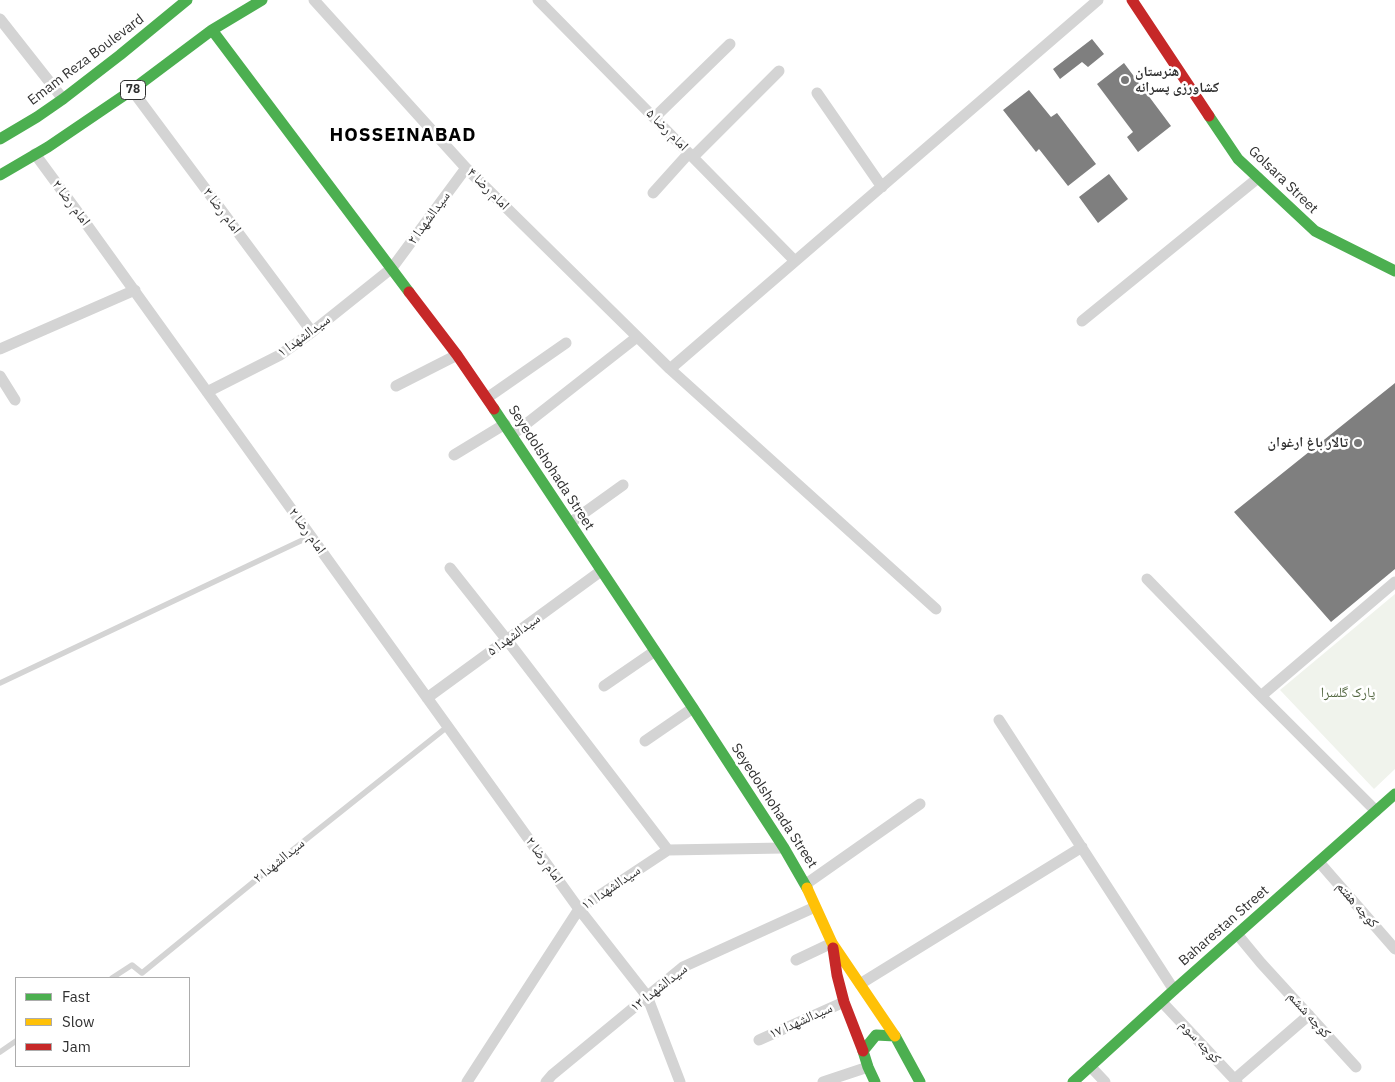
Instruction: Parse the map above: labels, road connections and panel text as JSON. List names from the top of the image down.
{
  "streets": {
    "street": [
      "Emam Reza Boulevard",
      "78",
      "امام رضا ۵",
      "Golsara Street",
      "امام رضا ۴",
      "امام رضا ۲",
      "امام رضا ۳",
      "سیدالشهدا ۲",
      "سیدالشهدا ۱",
      "Seyedolshohada Street",
      "سیدالشهدا ۵",
      "سیدالشهدا ۱۱",
      "کوچه هفتم",
      "Baharestan Street",
      "سیدالشهدا ۱۳",
      "کوچه ششم",
      "سیدالشهدا ۱۷",
      "کوچه سوم"
    ]
  },
  "crossings": [
    ["78", "امام رضا ۲"],
    ["78", "امام رضا ۳"],
    ["78", "Seyedolshohada Street"],
    ["امام رضا ۴", "سیدالشهدا ۲"],
    ["امام رضا ۲", "سیدالشهدا ۲"],
    ["امام رضا ۲", "سیدالشهدا ۱"],
    ["امام رضا ۲", "سیدالشهدا ۵"],
    ["امام رضا ۲", "سیدالشهدا ۱۱"],
    ["امام رضا ۲", "سیدالشهدا ۱۳"],
    ["امام رضا ۳", "سیدالشهدا ۱"],
    ["سیدالشهدا ۲", "سیدالشهدا ۱"],
    ["سیدالشهدا ۲", "Seyedolshohada Street"],
    ["سیدالشهدا ۱", "Seyedolshohada Street"],
    ["Seyedolshohada Street", "سیدالشهدا ۵"],
    ["Seyedolshohada Street", "سیدالشهدا ۱۳"],
    ["کوچه هفتم", "Baharestan Street"],
    ["Baharestan Street", "کوچه ششم"],
    ["Baharestan Street", "کوچه سوم"]
  ],
  "districts": ["HOSSEINABAD"],
  "parks": ["پارک گلسرا"],
  "places": ["هنرستان کشاورزی پسرانه", "تالار باغ ارغوان"],
  "legend": ["Fast", "Slow", "Jam"]
}
